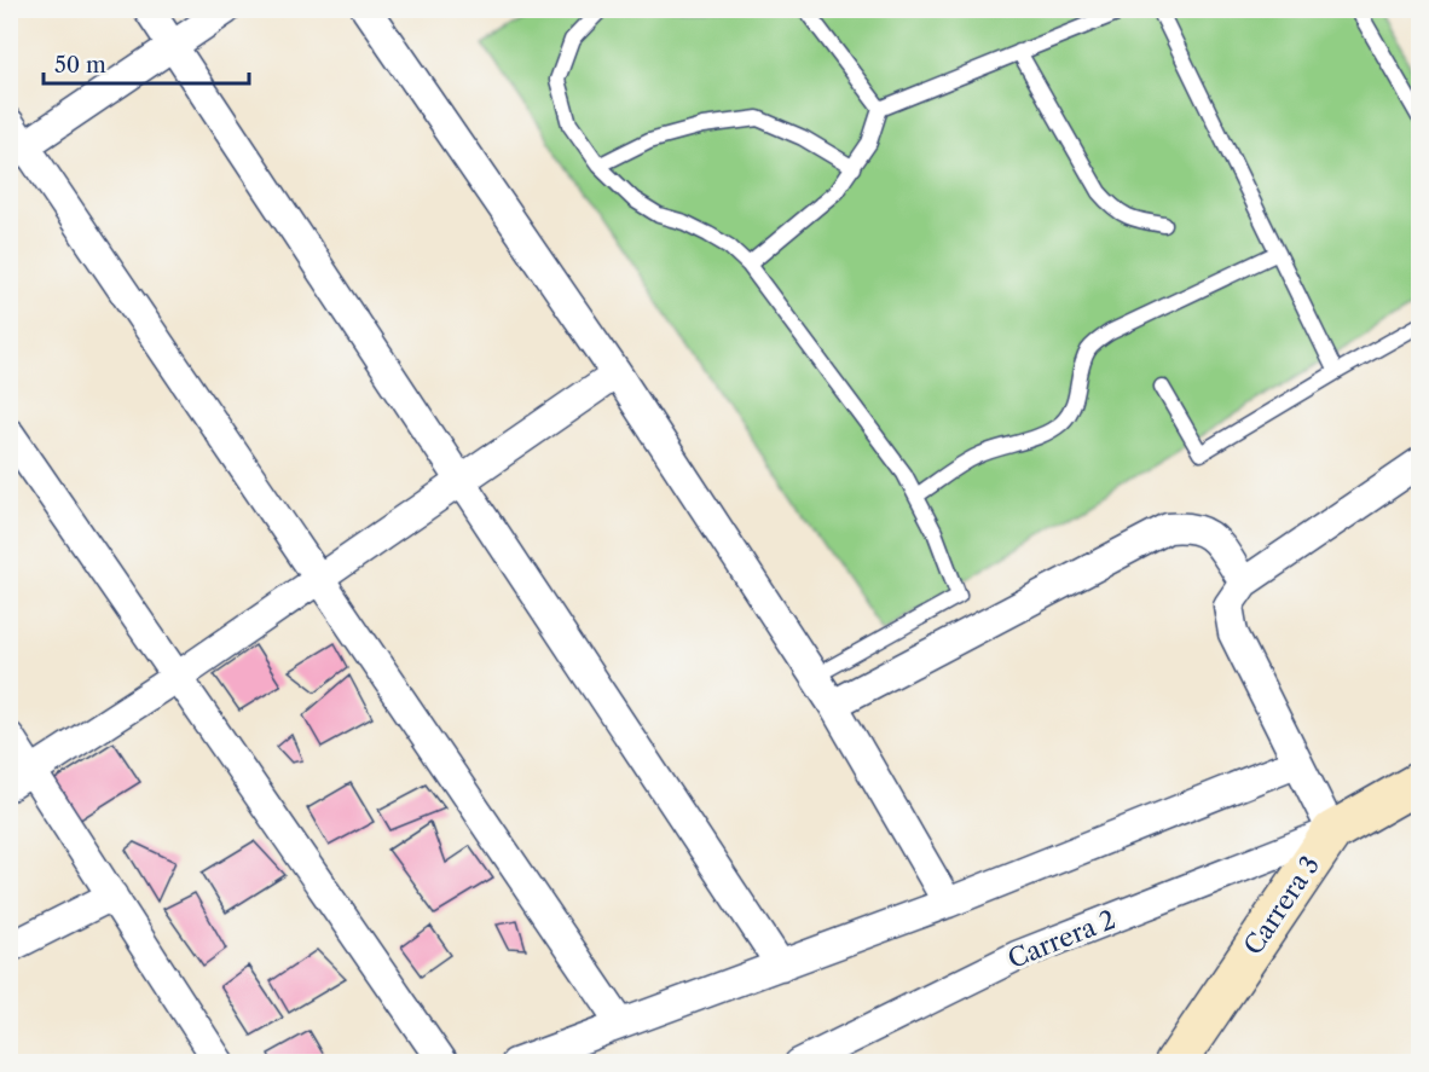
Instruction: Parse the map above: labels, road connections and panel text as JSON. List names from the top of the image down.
{
  "streets": {
    "street": ["Carrera 3", "Carrera 2"]
  },
  "crossings": [
    ["Carrera 3", "Carrera 2"]
  ],
  "scale_bar": "50 m"
}
